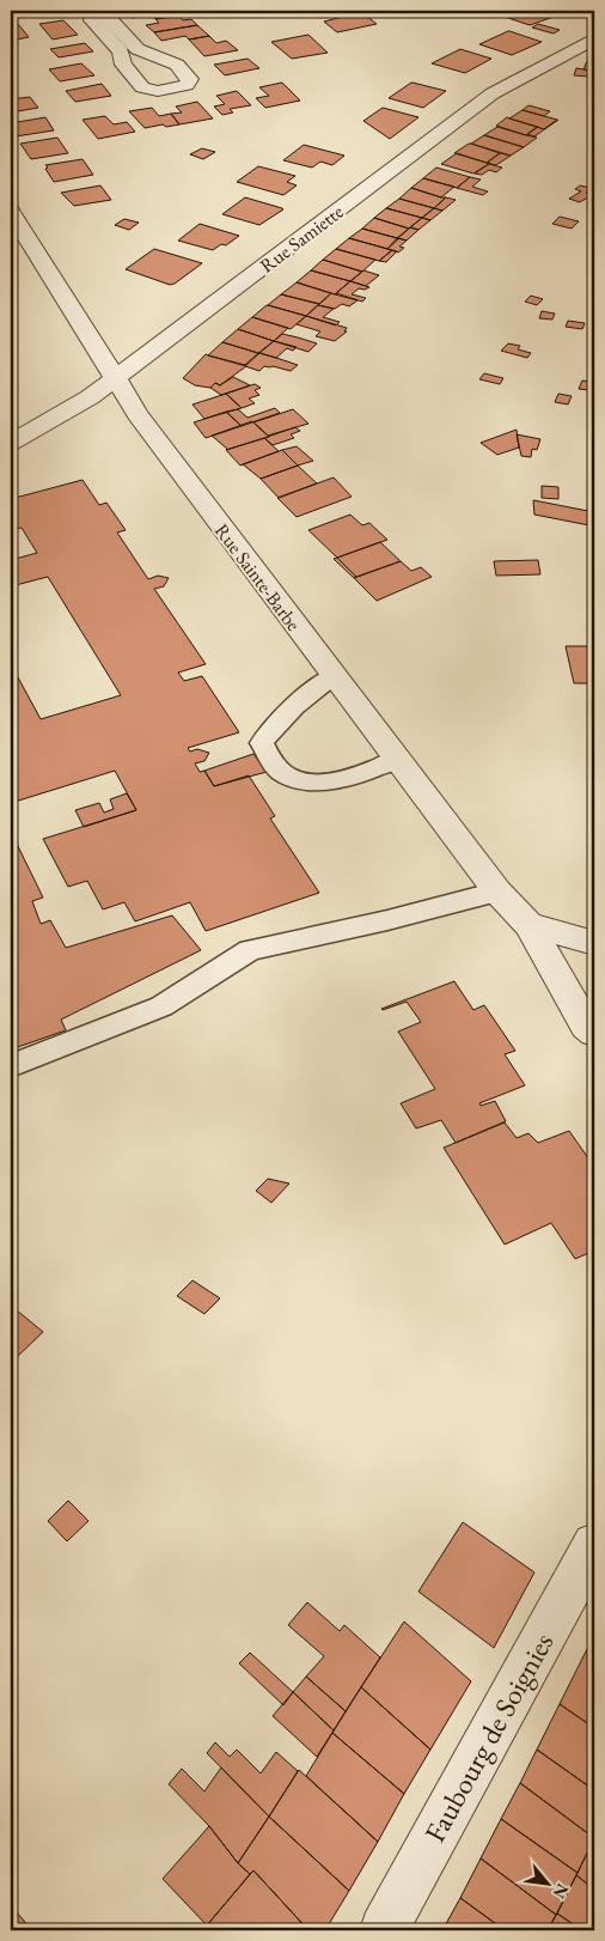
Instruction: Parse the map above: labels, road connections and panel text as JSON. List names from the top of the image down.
{
  "streets": {
    "street": ["Rue Samiette", "Rue Sainte-Barbe", "Faubourg de Soignies"]
  },
  "crossings": [
    ["Rue Samiette", "Rue Sainte-Barbe"]
  ],
  "north": "bottom right"
}
